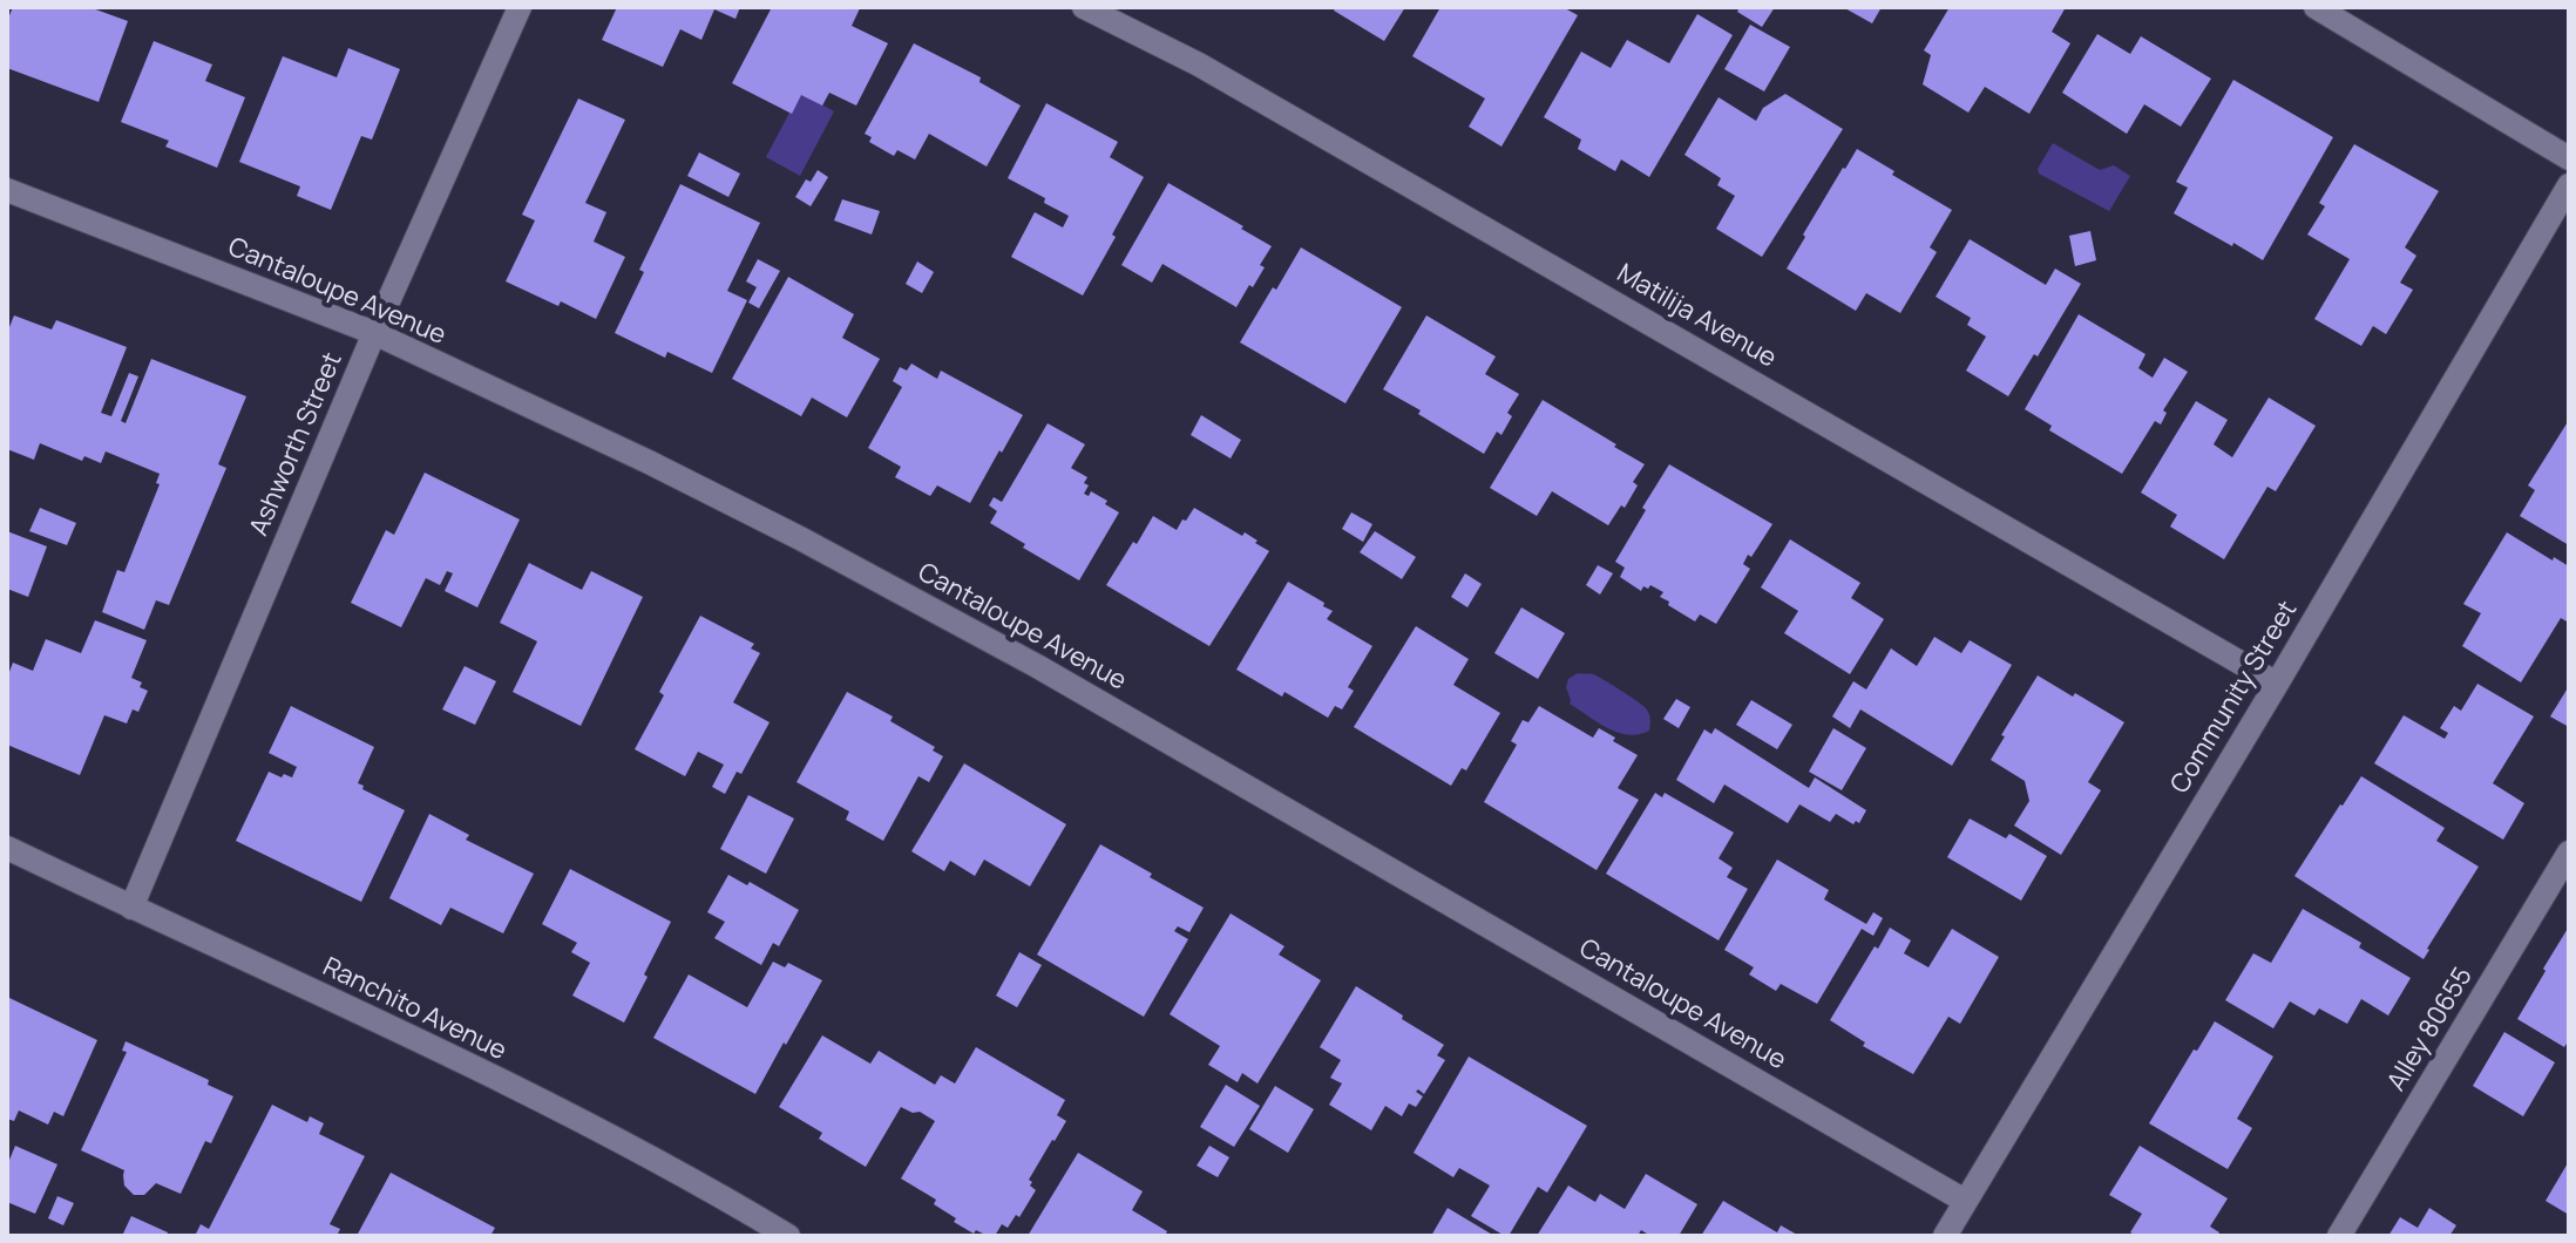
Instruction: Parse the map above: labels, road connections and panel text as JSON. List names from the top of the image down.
{
  "streets": {
    "street": [
      "Cantaloupe Avenue",
      "Matilija Avenue",
      "Ashworth Street",
      "Community Street",
      "Ranchito Avenue",
      "Alley 80655"
    ]
  },
  "crossings": [
    ["Cantaloupe Avenue", "Ashworth Street"],
    ["Cantaloupe Avenue", "Community Street"],
    ["Matilija Avenue", "Community Street"],
    ["Ashworth Street", "Ranchito Avenue"]
  ]
}
